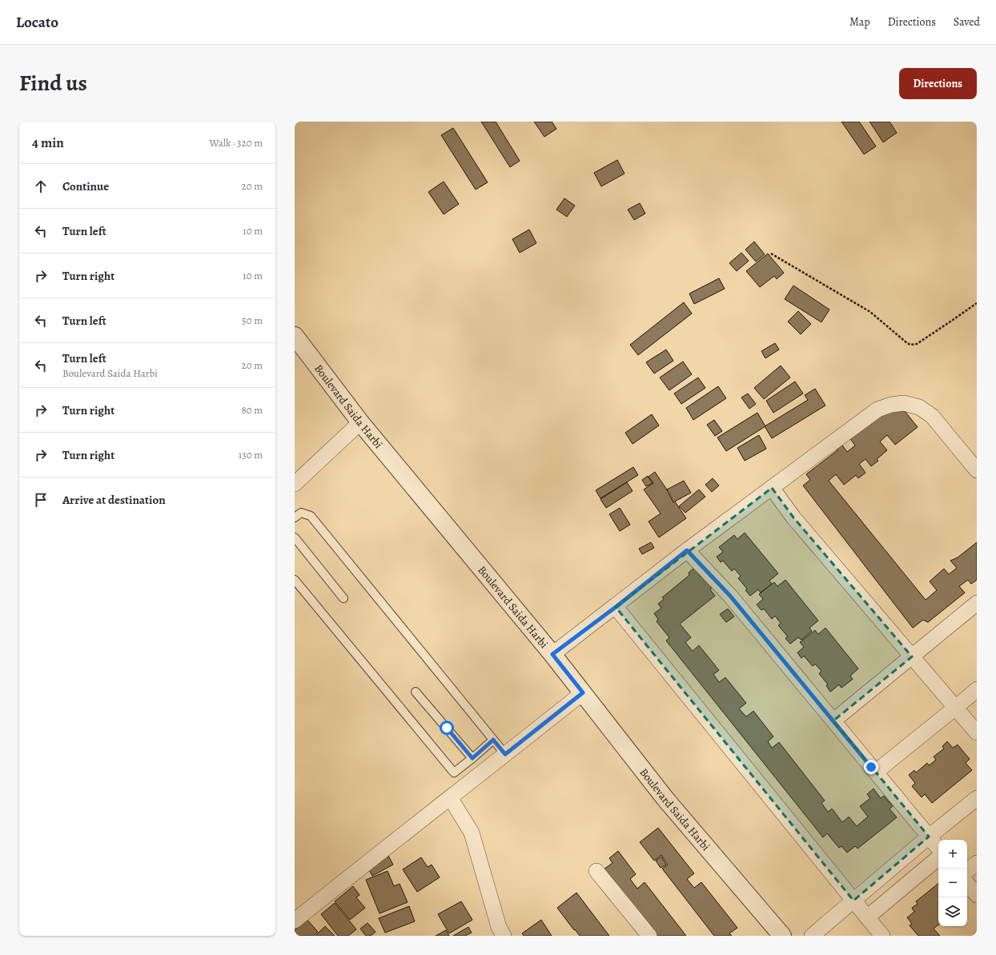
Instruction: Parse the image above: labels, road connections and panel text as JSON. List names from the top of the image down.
{
  "streets": {
    "street": ["Boulevard Saida Harbi"]
  },
  "page": {
    "header": "Locato",
    "nav": ["Map", "Directions", "Saved"],
    "title": "Find us",
    "buttons": "Directions",
    "heading": ["4 min", "Walk · 320 m"],
    "list": [
      ["Continue", "20 m"],
      ["Turn left", "10 m"],
      ["Turn right", "10 m"],
      ["Turn left", "50 m"],
      ["Turn left", "Boulevard Saida Harbi", "20 m"],
      ["Turn right", "80 m"],
      ["Turn right", "130 m"],
      "Arrive at destination"
    ],
    "map_buttons": ["+", "−"]
  }
}
